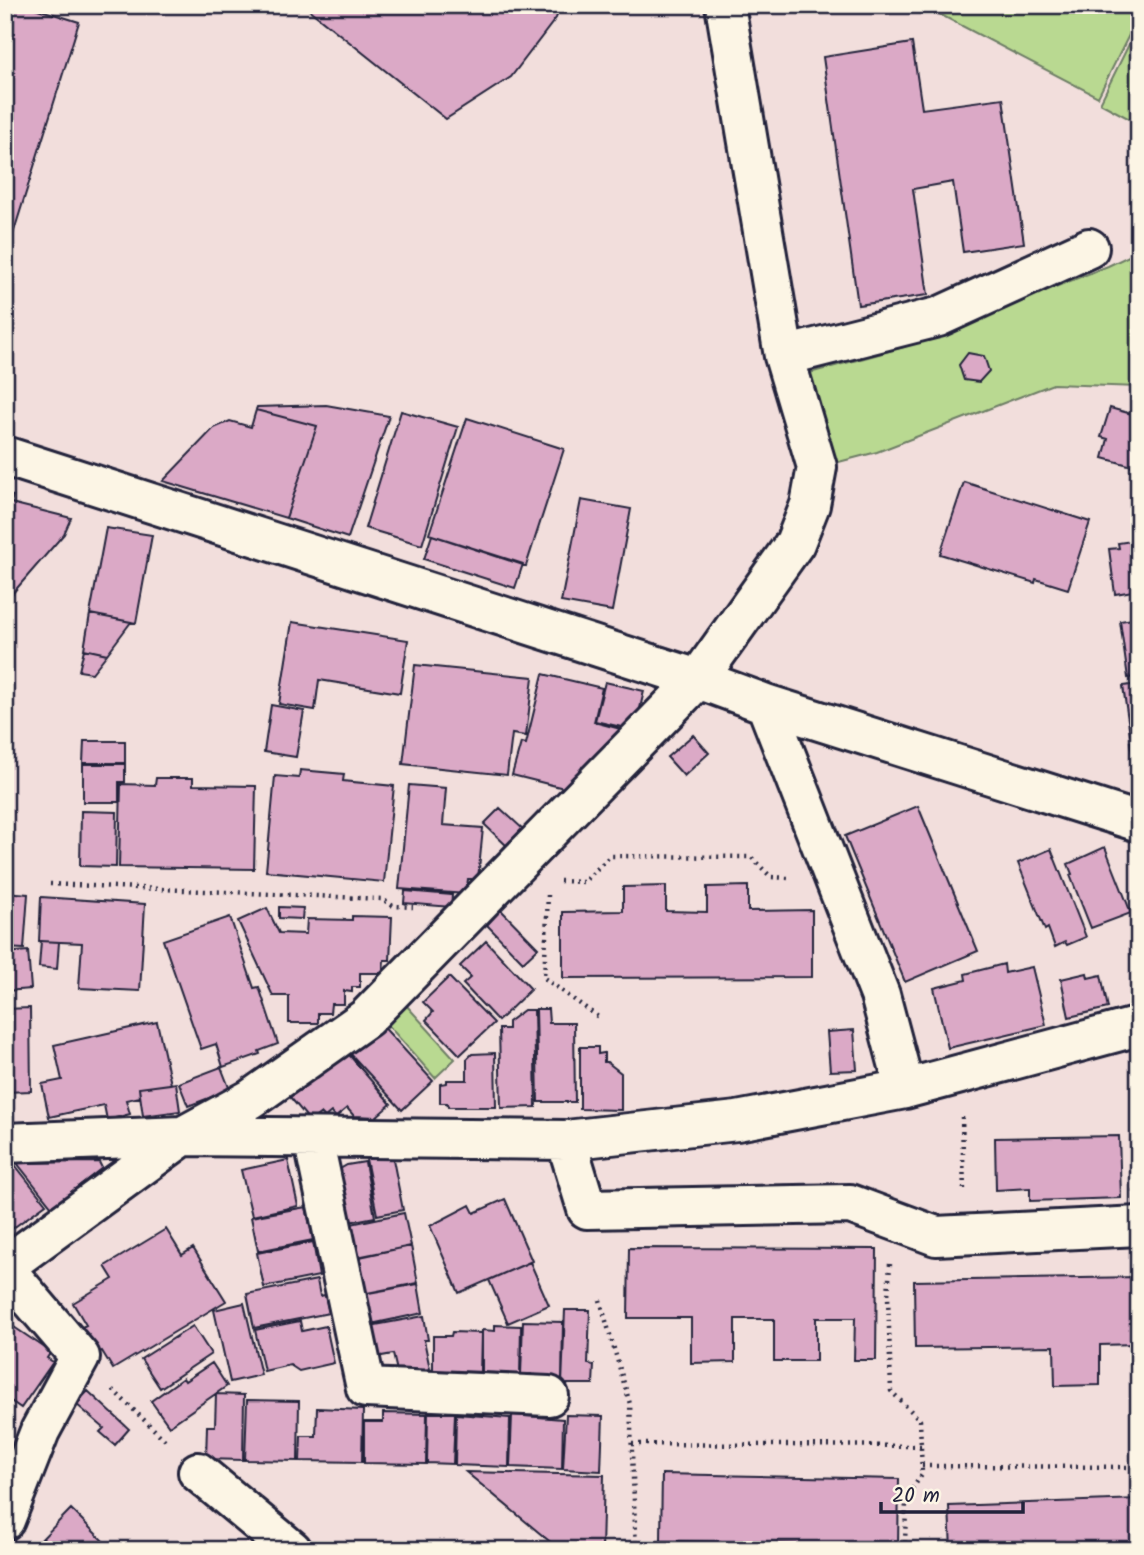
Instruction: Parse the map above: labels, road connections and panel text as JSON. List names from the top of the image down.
{
  "scale_bar": "20 m"
}
